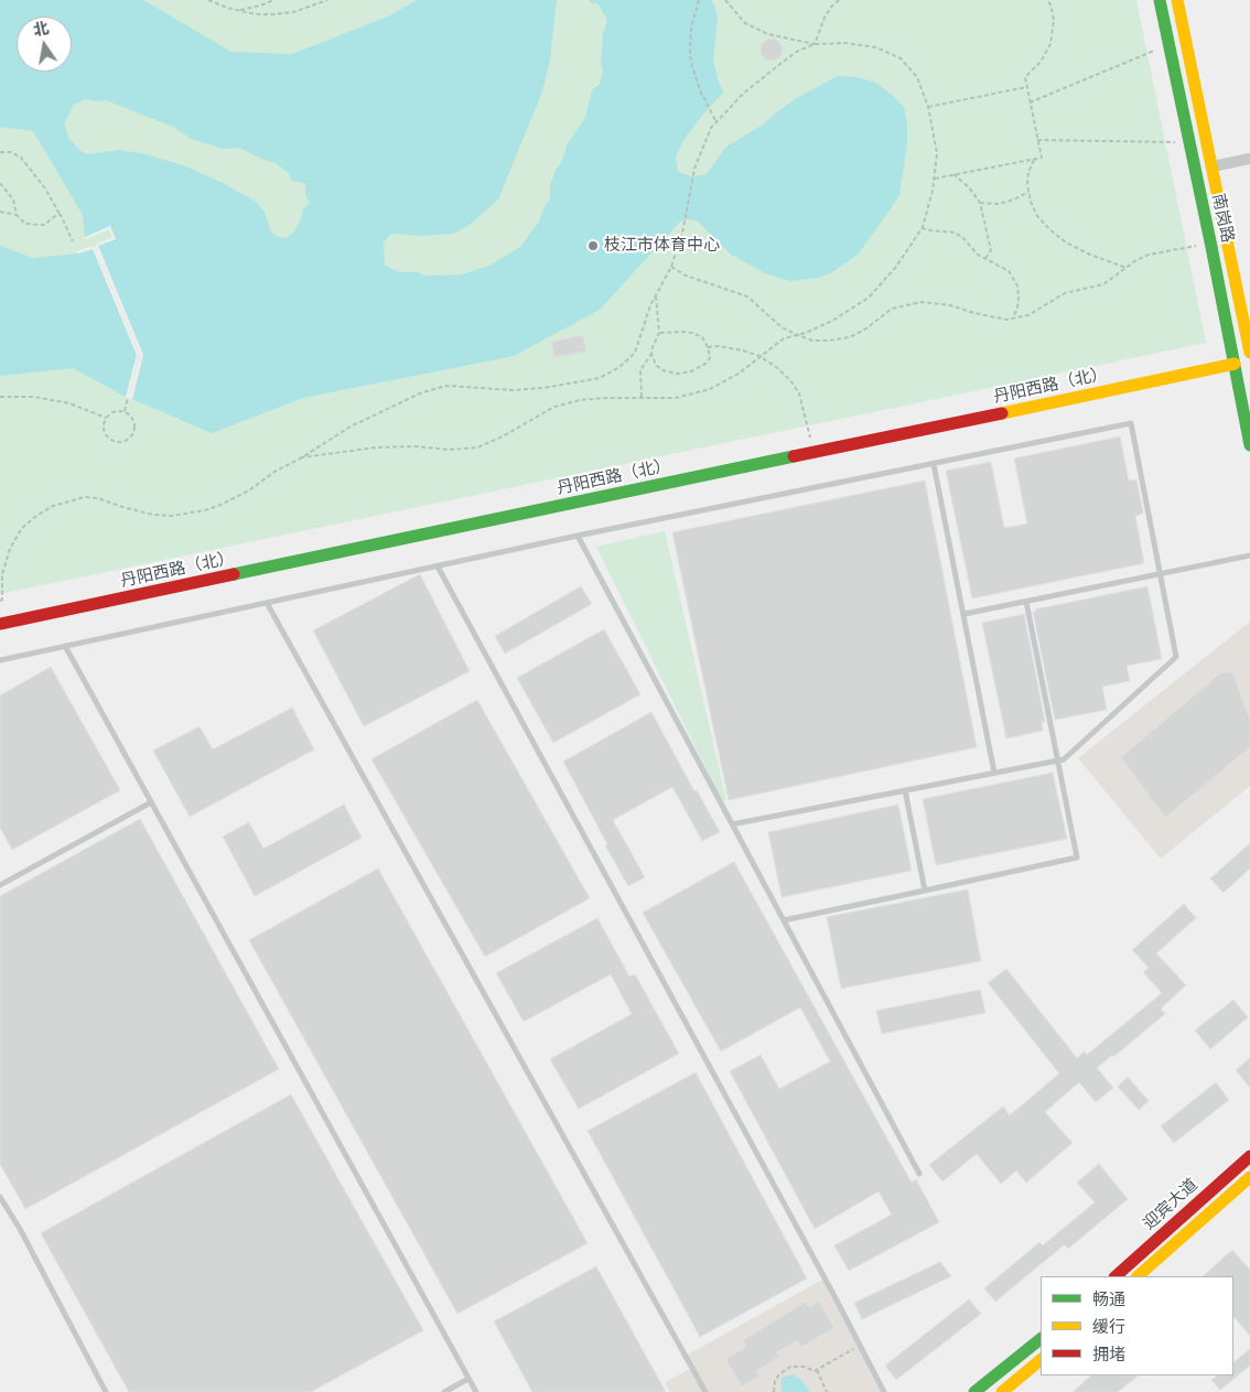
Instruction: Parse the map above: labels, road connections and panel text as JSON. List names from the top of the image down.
{
  "streets": {
    "main road": ["南岗路", "丹阳西路（北）", "迎宾大道"]
  },
  "crossings": [
    ["南岗路", "丹阳西路（北）"]
  ],
  "places": ["枝江市体育中心"],
  "legend": ["畅通", "缓行", "拥堵"],
  "north": "top"
}
